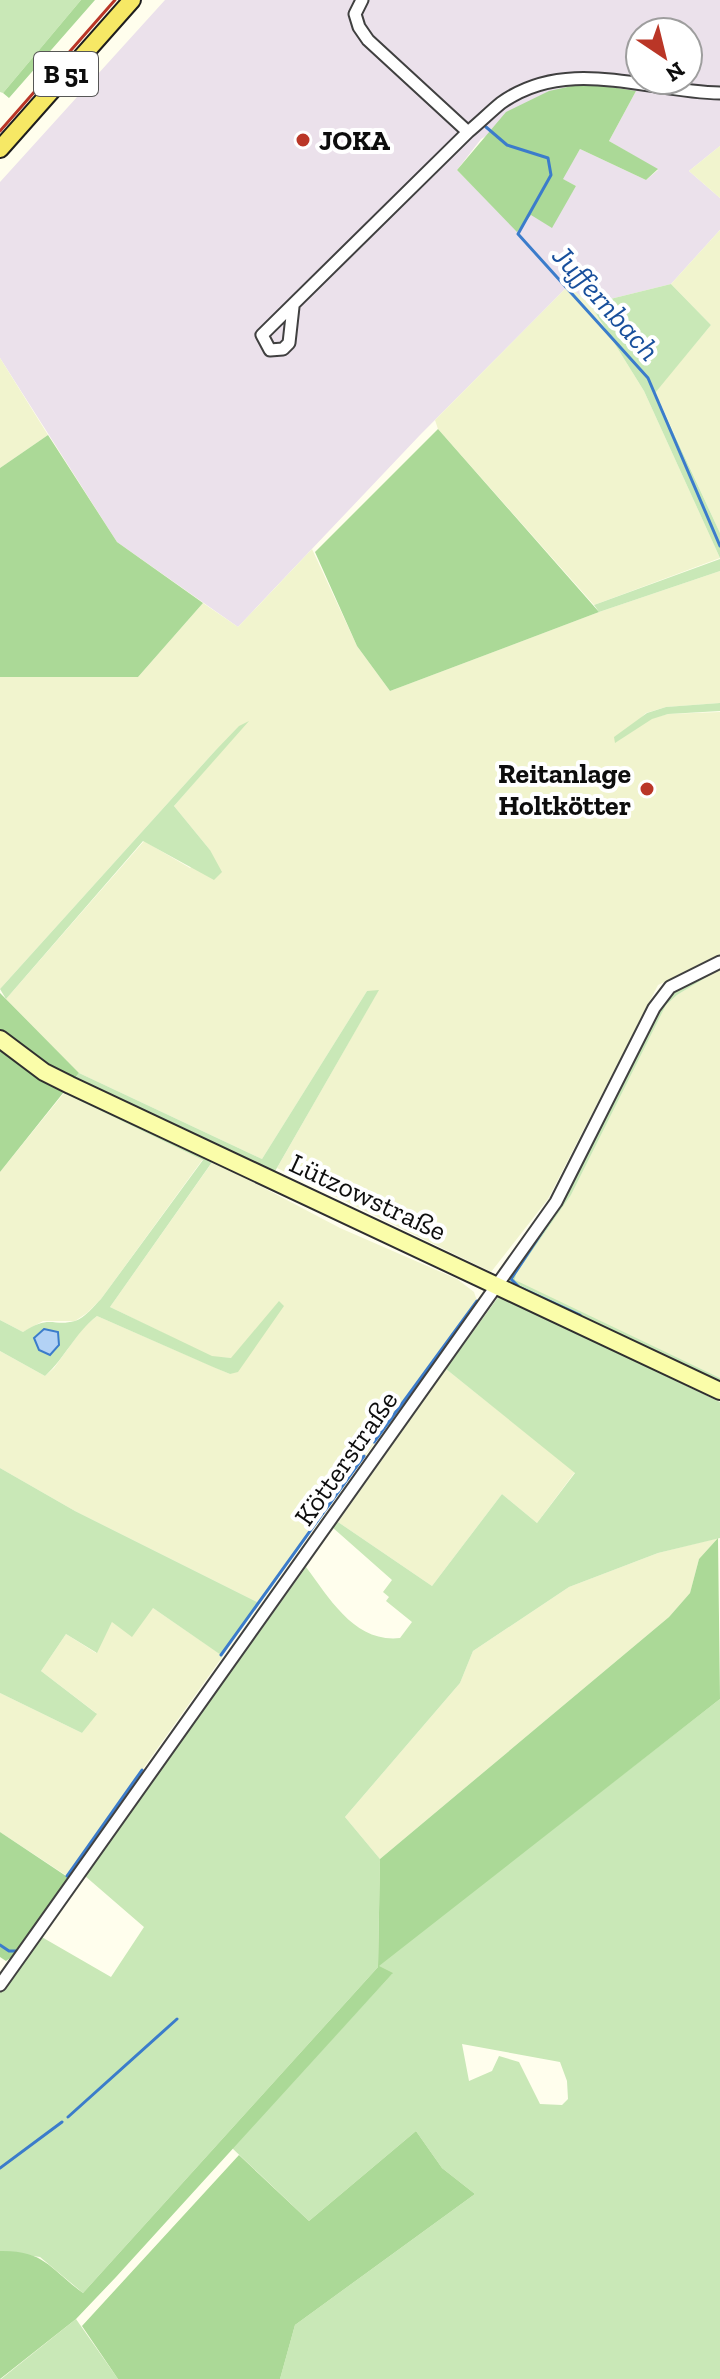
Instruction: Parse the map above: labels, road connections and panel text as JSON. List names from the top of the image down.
{
  "streets": {
    "main road": ["B 51"],
    "street": ["Lützowstraße", "Kötterstraße"]
  },
  "crossings": [
    ["Lützowstraße", "Kötterstraße"]
  ],
  "water": ["Juffernbach"],
  "places": ["JOKA", "Reitanlage Holtkötter"],
  "north": "bottom right"
}
